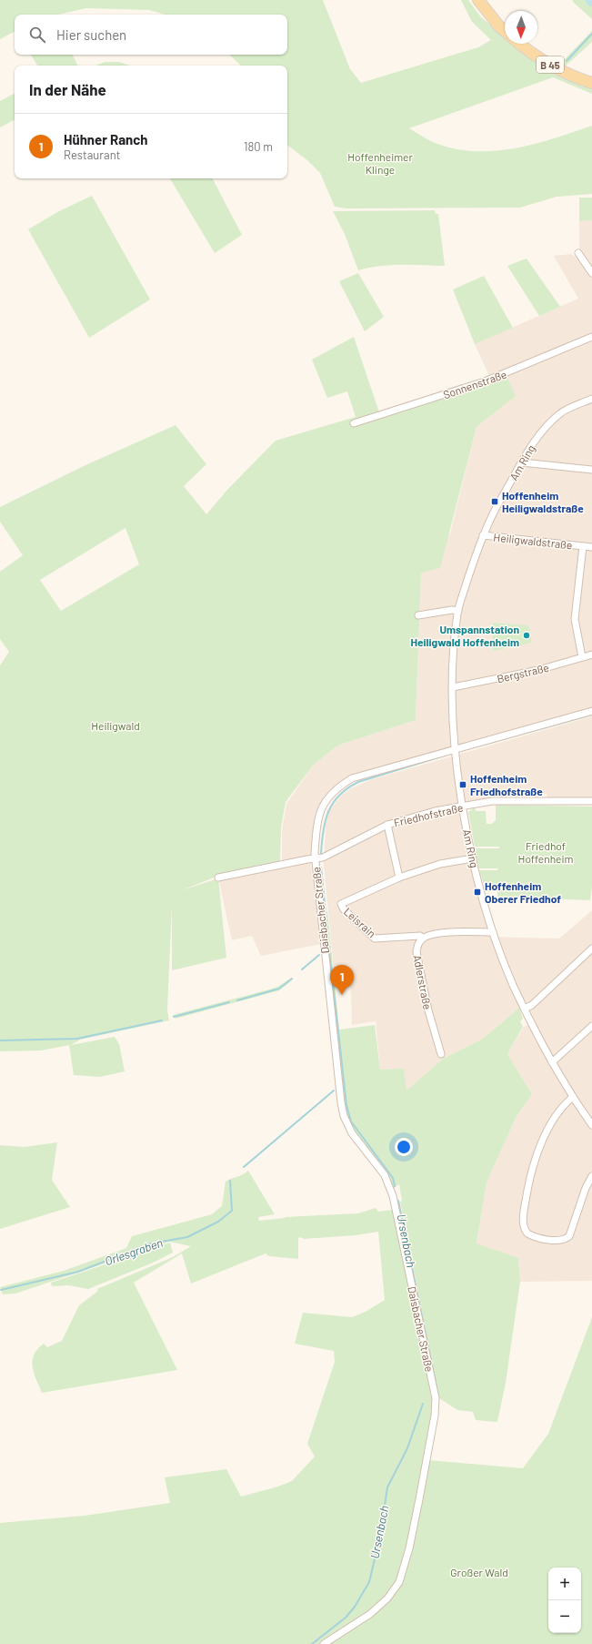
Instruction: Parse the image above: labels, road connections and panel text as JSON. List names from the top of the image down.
{
  "streets": {
    "main road": ["B 45"],
    "street": [
      "Sonnenstraße",
      "Am Ring",
      "Heiligwaldstraße",
      "Bergstraße",
      "Friedhofstraße",
      "Daisbacher Straße",
      "Leisrain",
      "Adlerstraße"
    ]
  },
  "crossings": [
    ["Am Ring", "Heiligwaldstraße"],
    ["Am Ring", "Bergstraße"],
    ["Am Ring", "Friedhofstraße"],
    ["Am Ring", "Daisbacher Straße"],
    ["Am Ring", "Adlerstraße"],
    ["Heiligwaldstraße", "Bergstraße"],
    ["Friedhofstraße", "Daisbacher Straße"],
    ["Leisrain", "Adlerstraße"]
  ],
  "water": ["Ursenbach", "Orlesgraben"],
  "parks": [
    "Hoffenheimer Klinge",
    "Heiligwald",
    "Friedhof Hoffenheim",
    "Großer Wald"
  ],
  "places": {
    "transit": ["Hoffenheim Heiligwaldstraße", "Hoffenheim Friedhofstraße", "Hoffenheim Oberer Friedhof"],
    "other": ["Umspannstation Heiligwald Hoffenheim"]
  },
  "north": "bottom",
  "page": {
    "search": "Hier suchen",
    "heading": "In der Nähe",
    "list": [
      {
        "mark": "1",
        "name": "Hühner Ranch",
        "note": "Restaurant",
        "value": "180 m"
      }
    ],
    "pins": "1",
    "map_buttons": ["+", "−"]
  }
}
